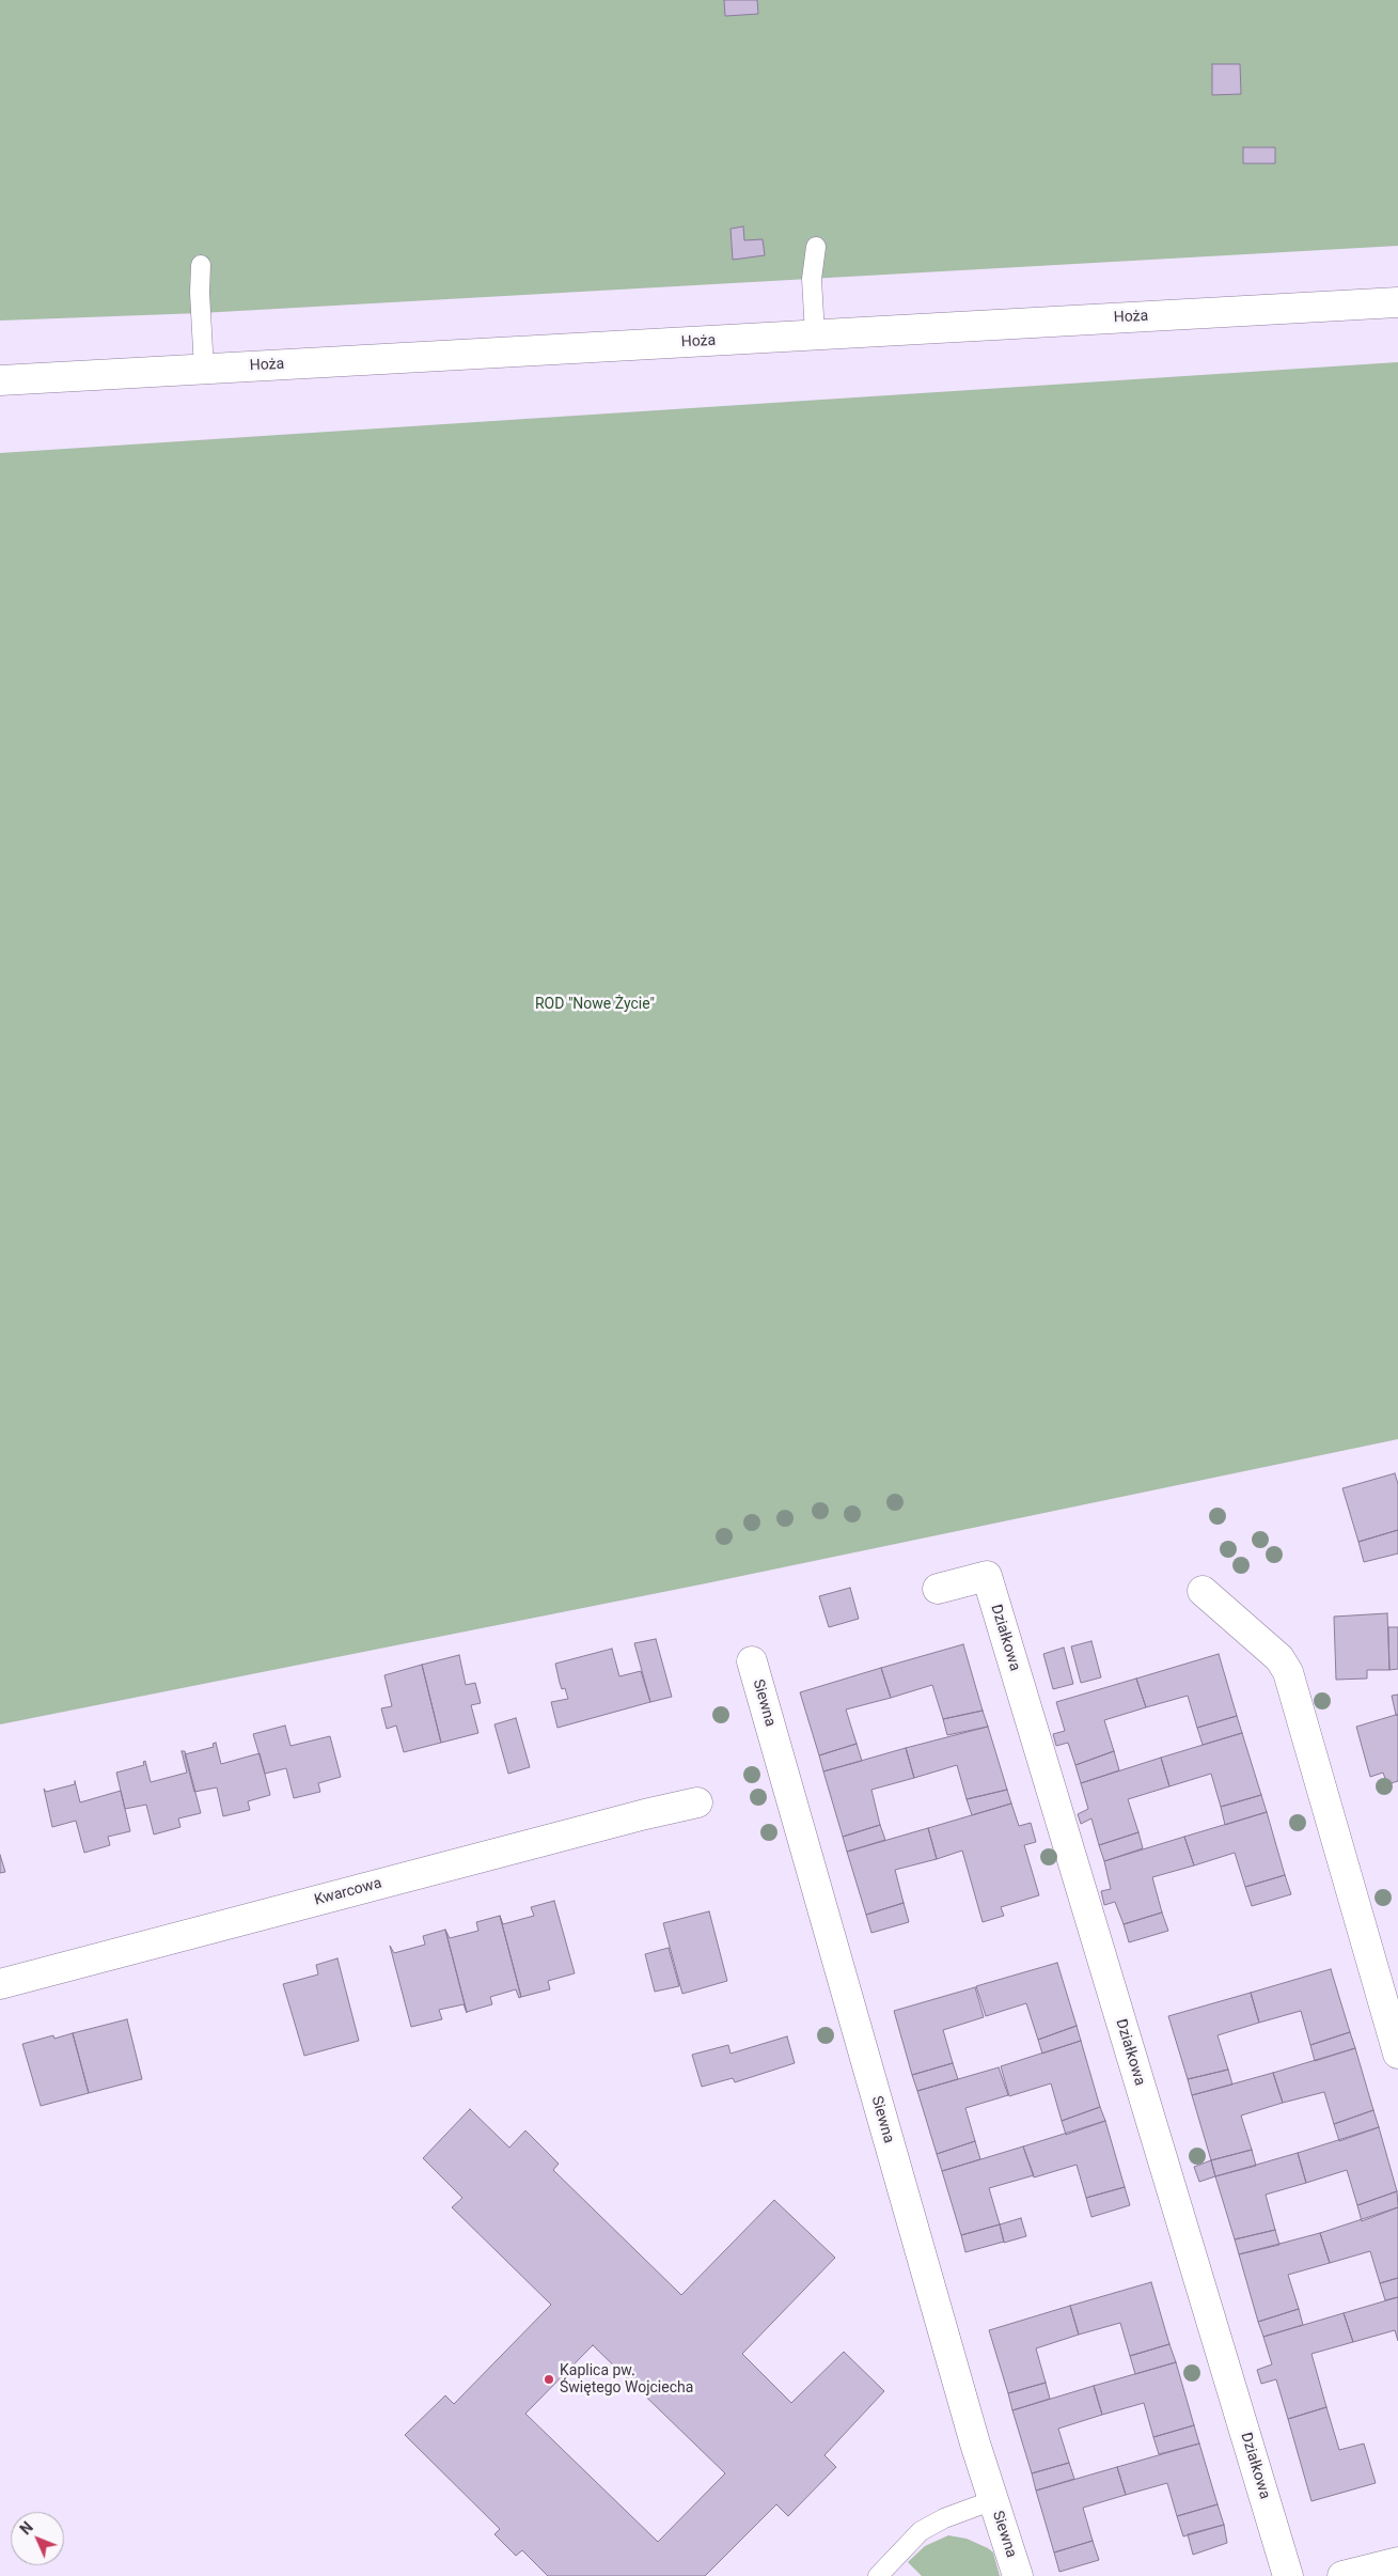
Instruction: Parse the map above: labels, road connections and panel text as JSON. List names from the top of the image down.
{
  "streets": {
    "street": [
      "Hoża",
      "Działkowa",
      "Siewna",
      "Kwarcowa"
    ]
  },
  "parks": ["ROD \"Nowe Życie\""],
  "places": ["Kaplica pw. Świętego Wojciecha"],
  "north": "top left"
}
